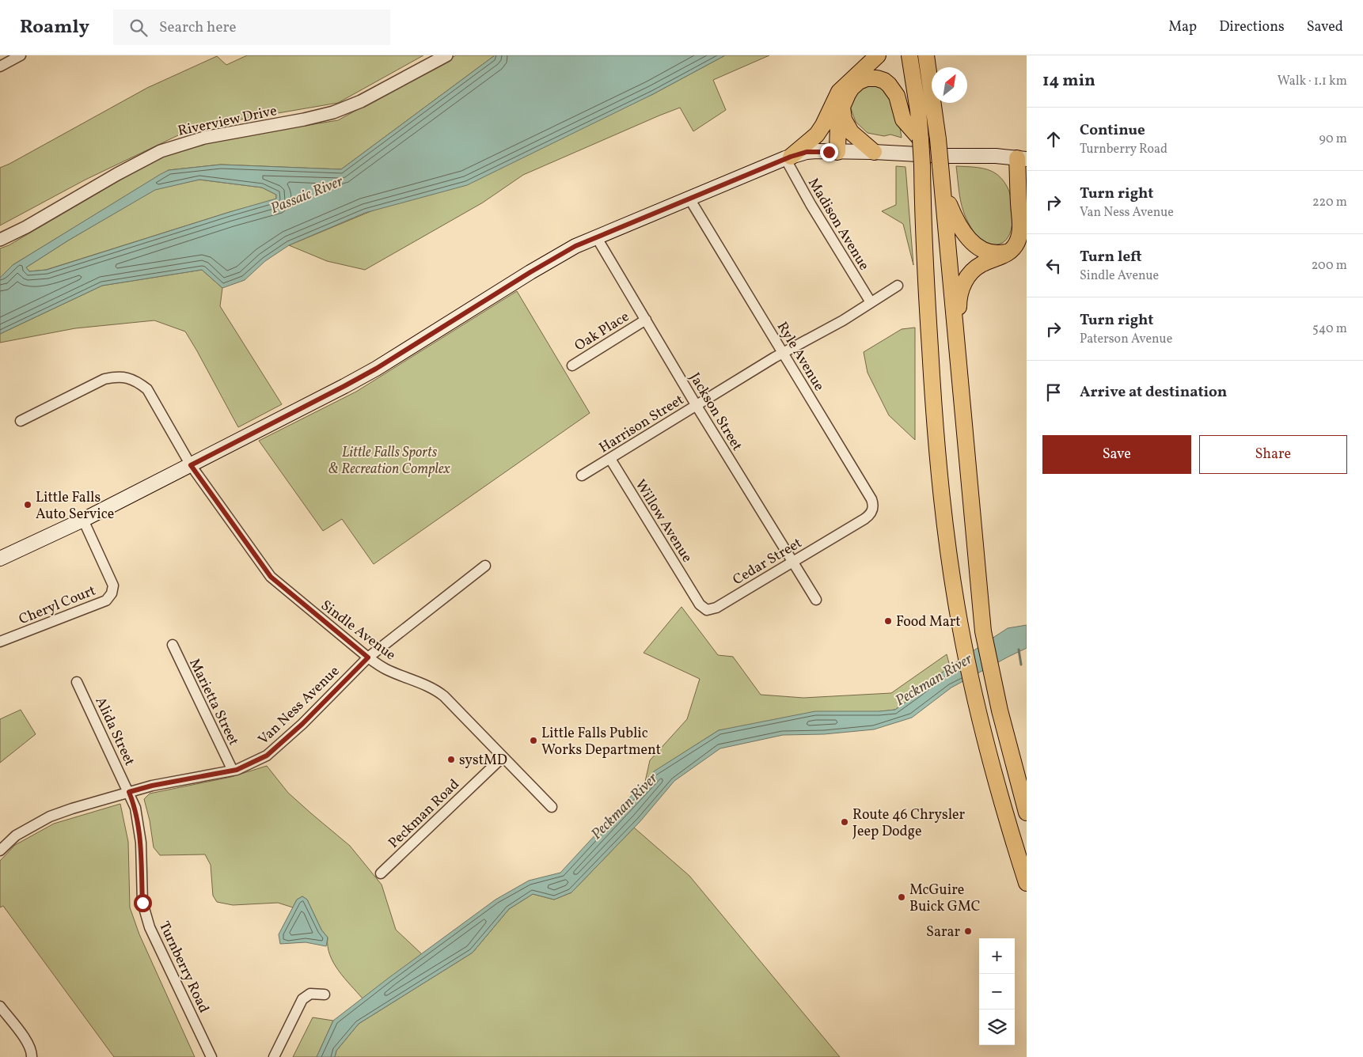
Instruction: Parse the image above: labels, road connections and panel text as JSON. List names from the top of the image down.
{
  "streets": {
    "street": [
      "Riverview Drive",
      "Madison Avenue",
      "Oak Place",
      "Ryle Avenue",
      "Jackson Street",
      "Harrison Street",
      "Willow Avenue",
      "Cedar Street",
      "Cheryl Court",
      "Sindle Avenue",
      "Marietta Street",
      "Van Ness Avenue",
      "Alida Street",
      "Peckman Road",
      "Turnberry Road"
    ]
  },
  "crossings": [
    ["Madison Avenue", "Harrison Street"],
    ["Oak Place", "Jackson Street"],
    ["Ryle Avenue", "Harrison Street"],
    ["Ryle Avenue", "Cedar Street"],
    ["Jackson Street", "Harrison Street"],
    ["Jackson Street", "Cedar Street"],
    ["Harrison Street", "Willow Avenue"],
    ["Willow Avenue", "Cedar Street"],
    ["Sindle Avenue", "Van Ness Avenue"],
    ["Sindle Avenue", "Peckman Road"],
    ["Marietta Street", "Van Ness Avenue"],
    ["Van Ness Avenue", "Alida Street"],
    ["Van Ness Avenue", "Turnberry Road"],
    ["Alida Street", "Turnberry Road"]
  ],
  "water": ["Passaic River", "Peckman River"],
  "parks": ["Little Falls Sports & Recreation Complex"],
  "places": [
    "Little Falls Auto Service",
    "Food Mart",
    "Little Falls Public Works Department",
    "systMD",
    "Route 46 Chrysler Jeep Dodge",
    "McGuire Buick GMC",
    "Sarar"
  ],
  "north": "top right",
  "page": {
    "header": "Roamly",
    "search": "Search here",
    "nav": ["Map", "Directions", "Saved"],
    "heading": ["14 min", "Walk · 1.1 km"],
    "list": [
      ["Continue", "Turnberry Road", "90 m"],
      ["Turn right", "Van Ness Avenue", "220 m"],
      ["Turn left", "Sindle Avenue", "200 m"],
      ["Turn right", "Paterson Avenue", "540 m"],
      "Arrive at destination"
    ],
    "buttons": ["Save", "Share"],
    "map_buttons": ["+", "−"]
  }
}
